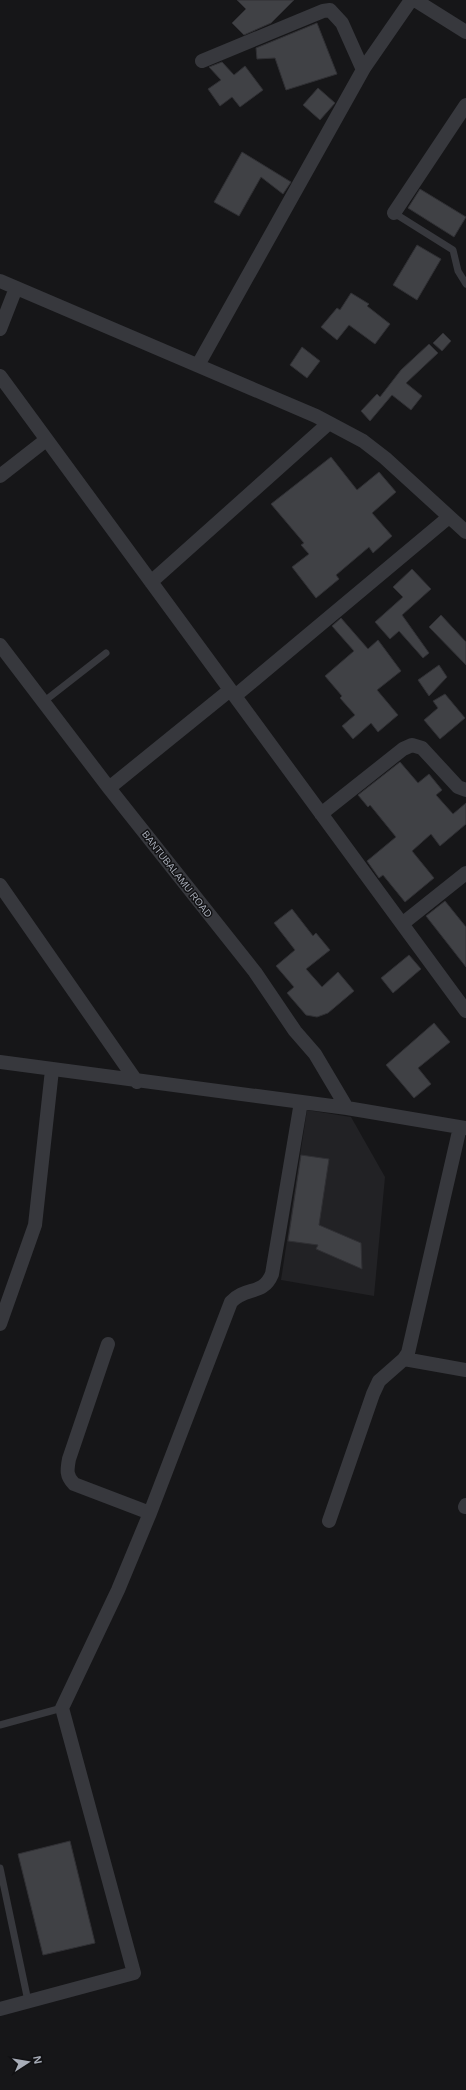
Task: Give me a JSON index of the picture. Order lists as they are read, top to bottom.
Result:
{
  "streets": {
    "street": ["BANTUBALAMU ROAD"]
  },
  "north": "right"
}
